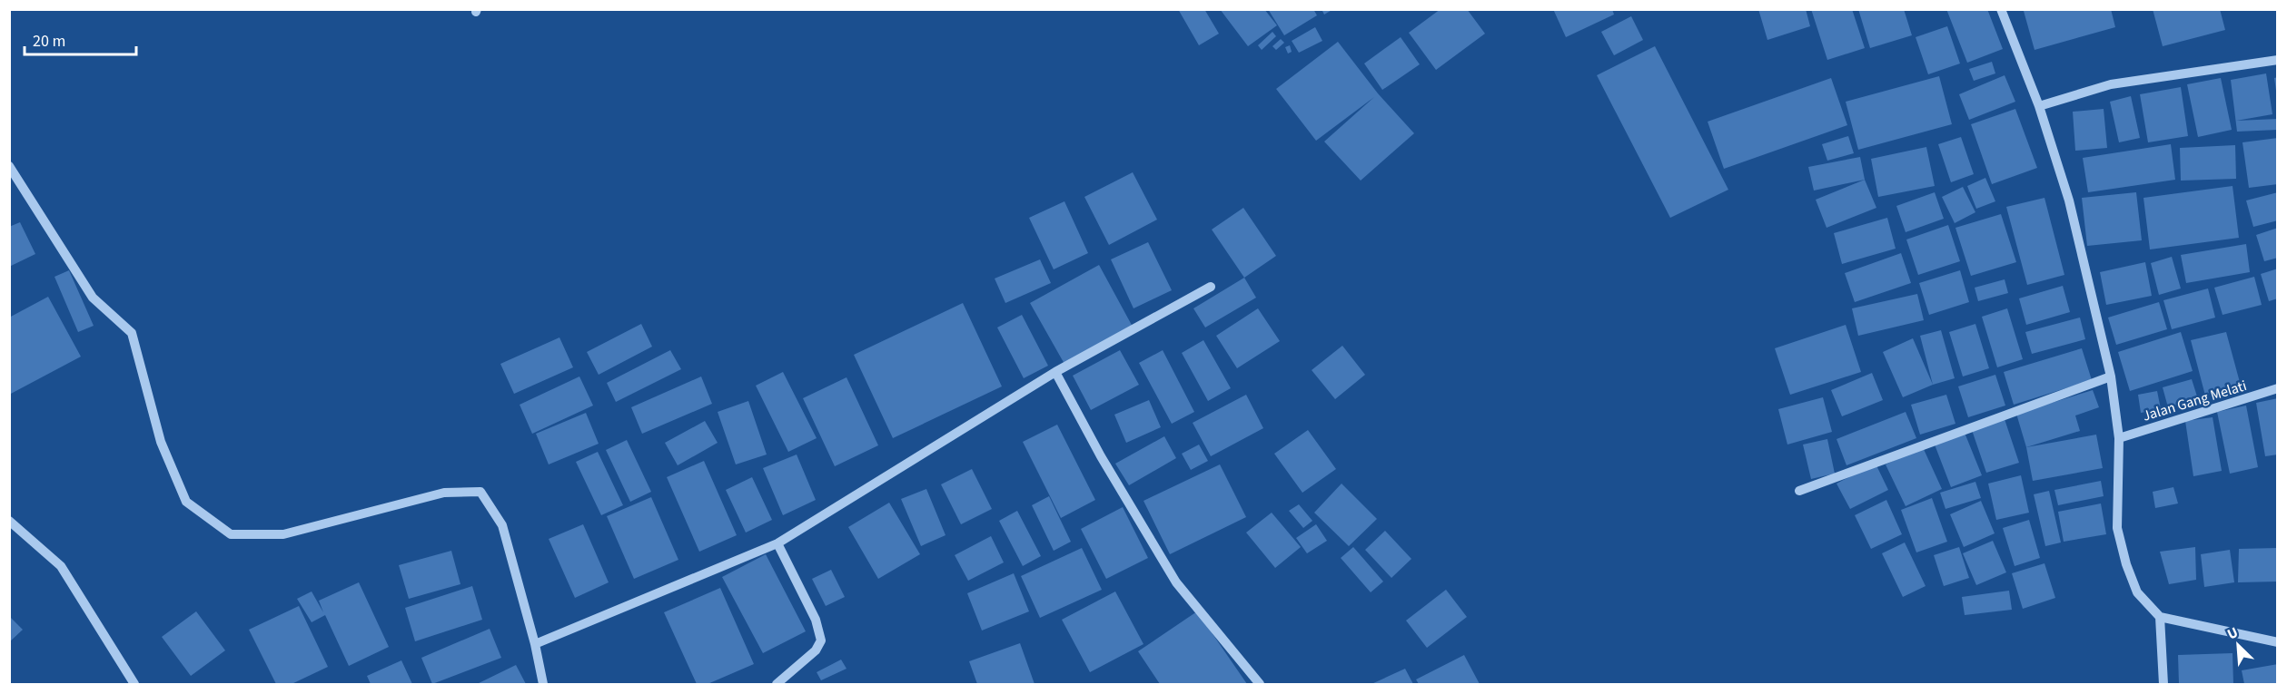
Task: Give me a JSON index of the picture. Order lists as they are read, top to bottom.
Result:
{
  "streets": {
    "street": ["Jalan Gang Melati"]
  },
  "scale_bar": "20 m",
  "north": "top left"
}
